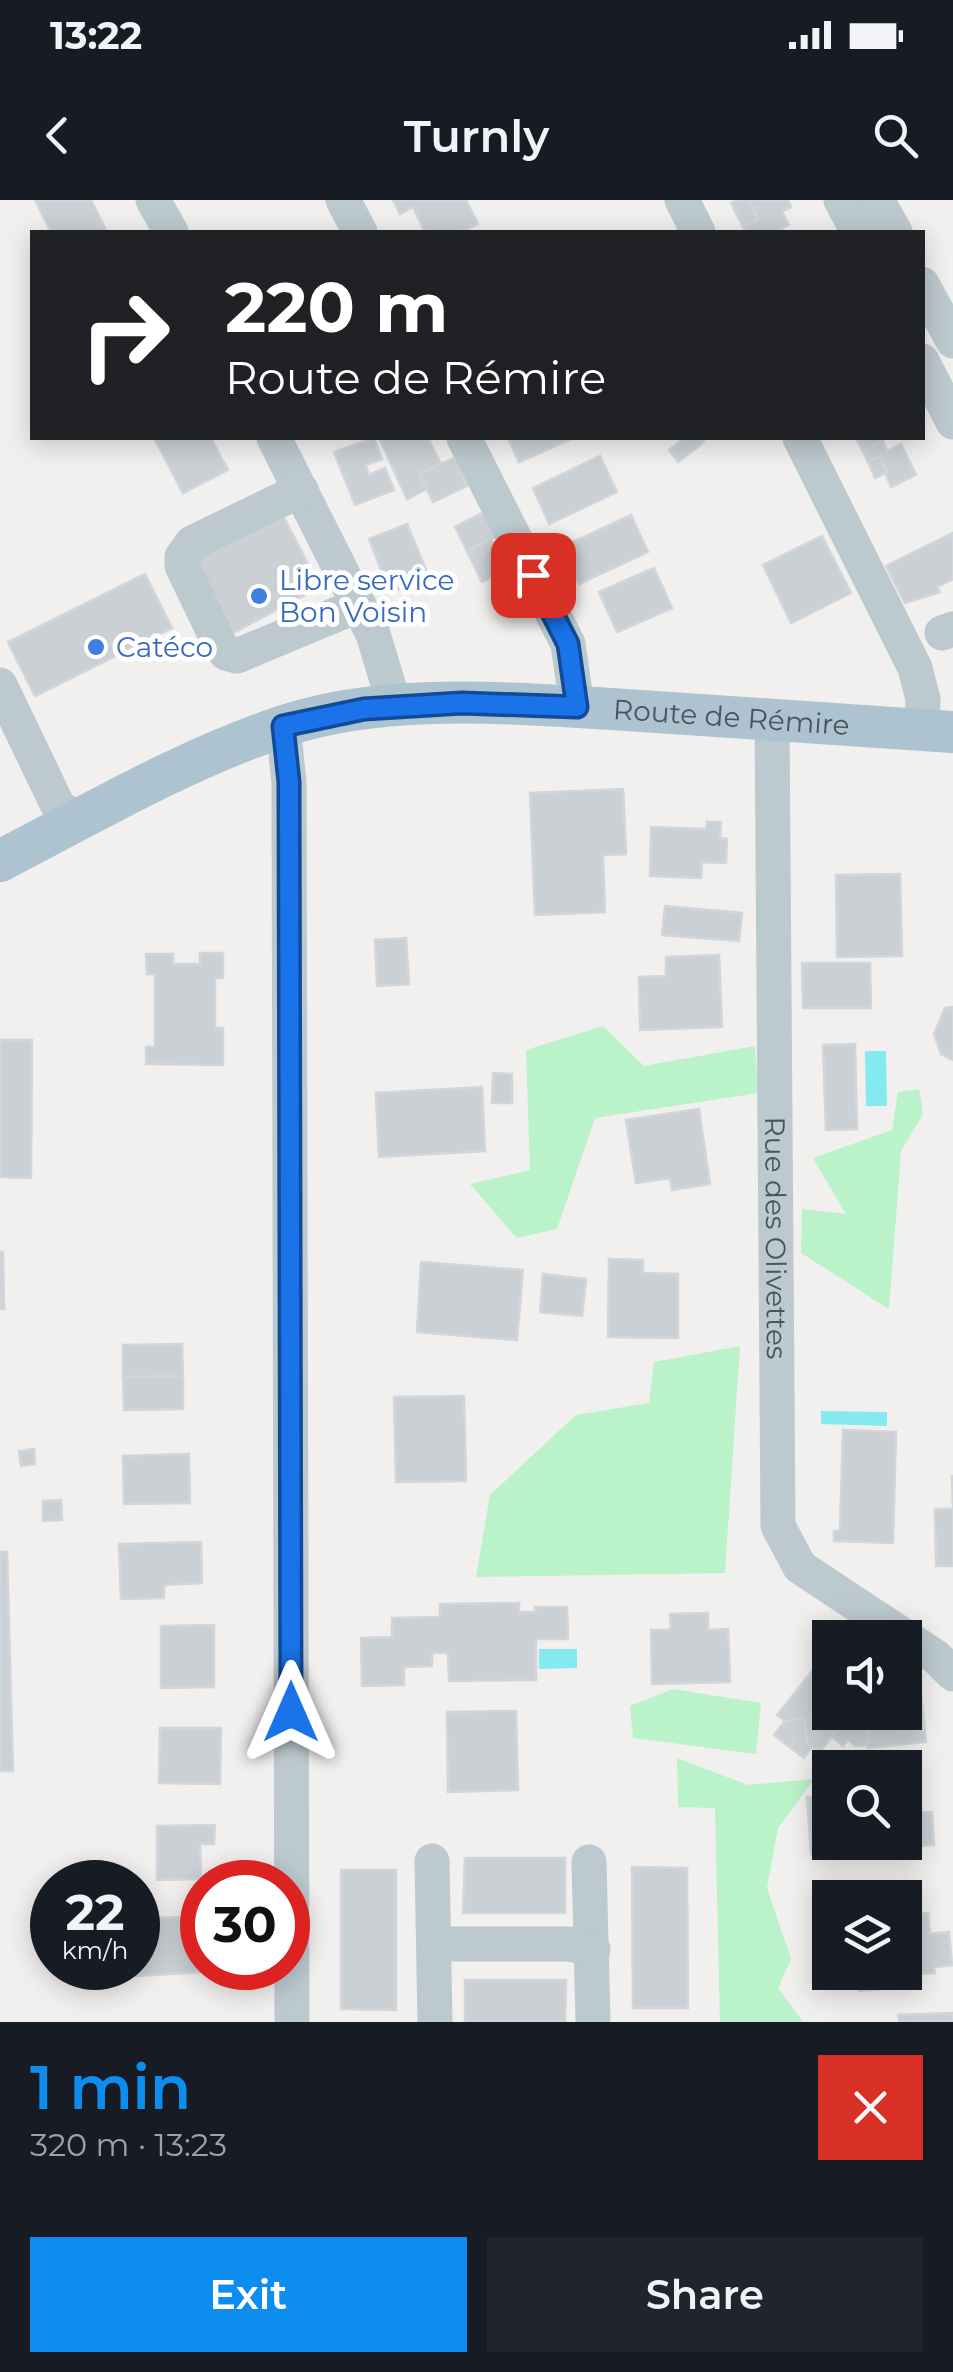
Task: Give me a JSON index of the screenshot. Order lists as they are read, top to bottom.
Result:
{
  "streets": {
    "main road": ["Route de Rémire"],
    "street": ["Rue des Olivettes"]
  },
  "crossings": [
    ["Route de Rémire", "Rue des Olivettes"]
  ],
  "places": ["Libre service Bon Voisin", "Catéco"],
  "page": {
    "status": "13:22",
    "header": "Turnly",
    "turn": ["220 m", "Route de Rémire"],
    "speed": "22 km/h",
    "limit": "30",
    "heading": ["1 min", "320 m · 13:23"],
    "buttons": ["Exit", "Share"]
  }
}
